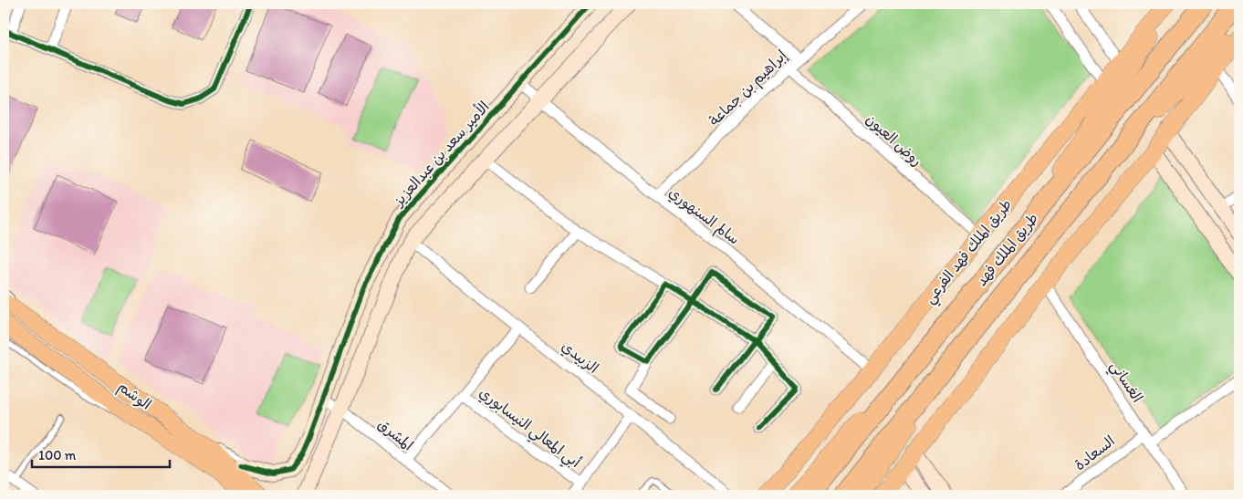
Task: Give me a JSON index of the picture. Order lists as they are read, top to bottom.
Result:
{
  "streets": {
    "highway": ["طريق الملك فهد"],
    "main road": ["طريق الملك فهد الفرعي", "الوشم"],
    "street": [
      "إبراهيم بن جماعة",
      "روض العيون",
      "الأمير سعد بن عبدالعزيز",
      "سالم السنهوري",
      "الزبيدي",
      "الغساني",
      "أبي المعالي النيسابوري",
      "المشرق",
      "السعادة"
    ]
  },
  "crossings": [
    ["إبراهيم بن جماعة", "روض العيون"],
    ["إبراهيم بن جماعة", "سالم السنهوري"],
    ["روض العيون", "طريق الملك فهد الفرعي"],
    ["الأمير سعد بن عبدالعزيز", "سالم السنهوري"],
    ["الأمير سعد بن عبدالعزيز", "المشرق"],
    ["سالم السنهوري", "طريق الملك فهد الفرعي"],
    ["الغساني", "السعادة"]
  ],
  "scale_bar": "100 m"
}
